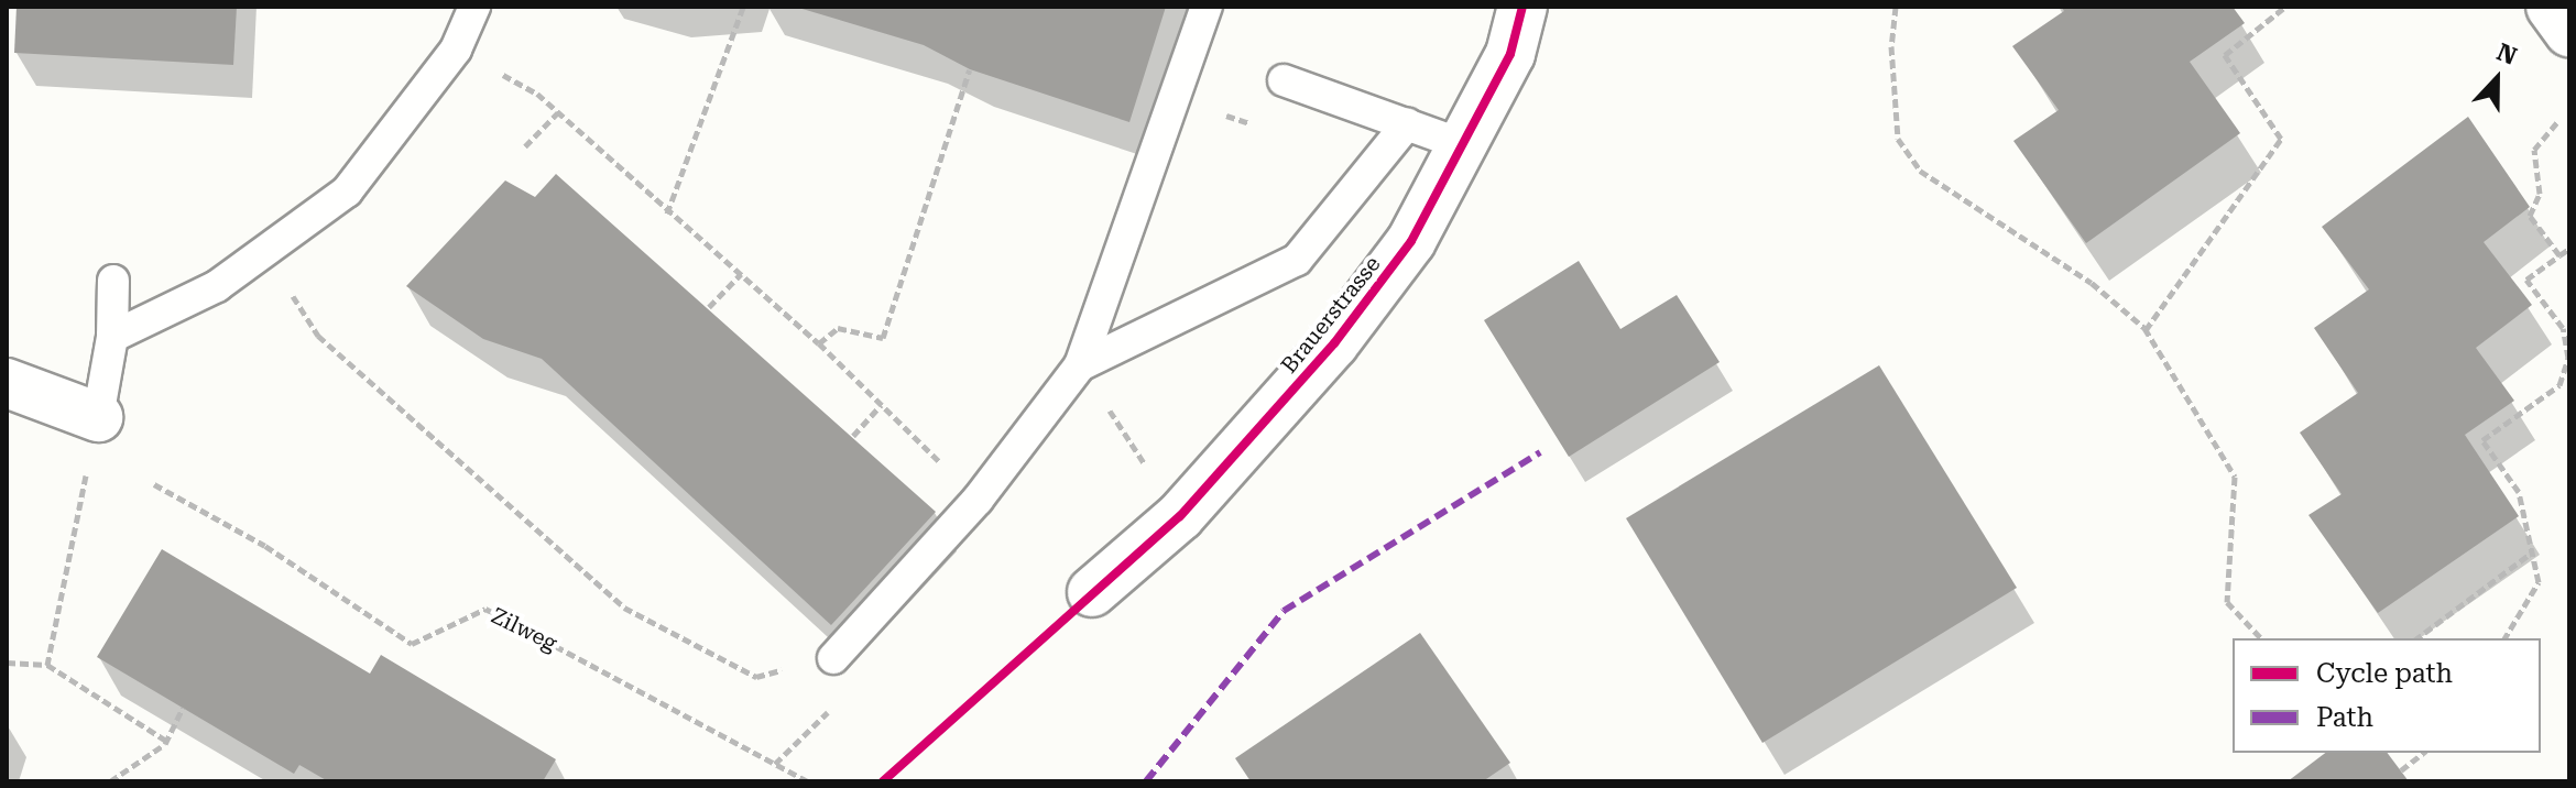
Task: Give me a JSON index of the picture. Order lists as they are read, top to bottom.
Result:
{
  "streets": {
    "street": ["Brauerstrasse"],
    "path": ["Zilweg"]
  },
  "legend": ["Cycle path", "Path"],
  "north": "top"
}
